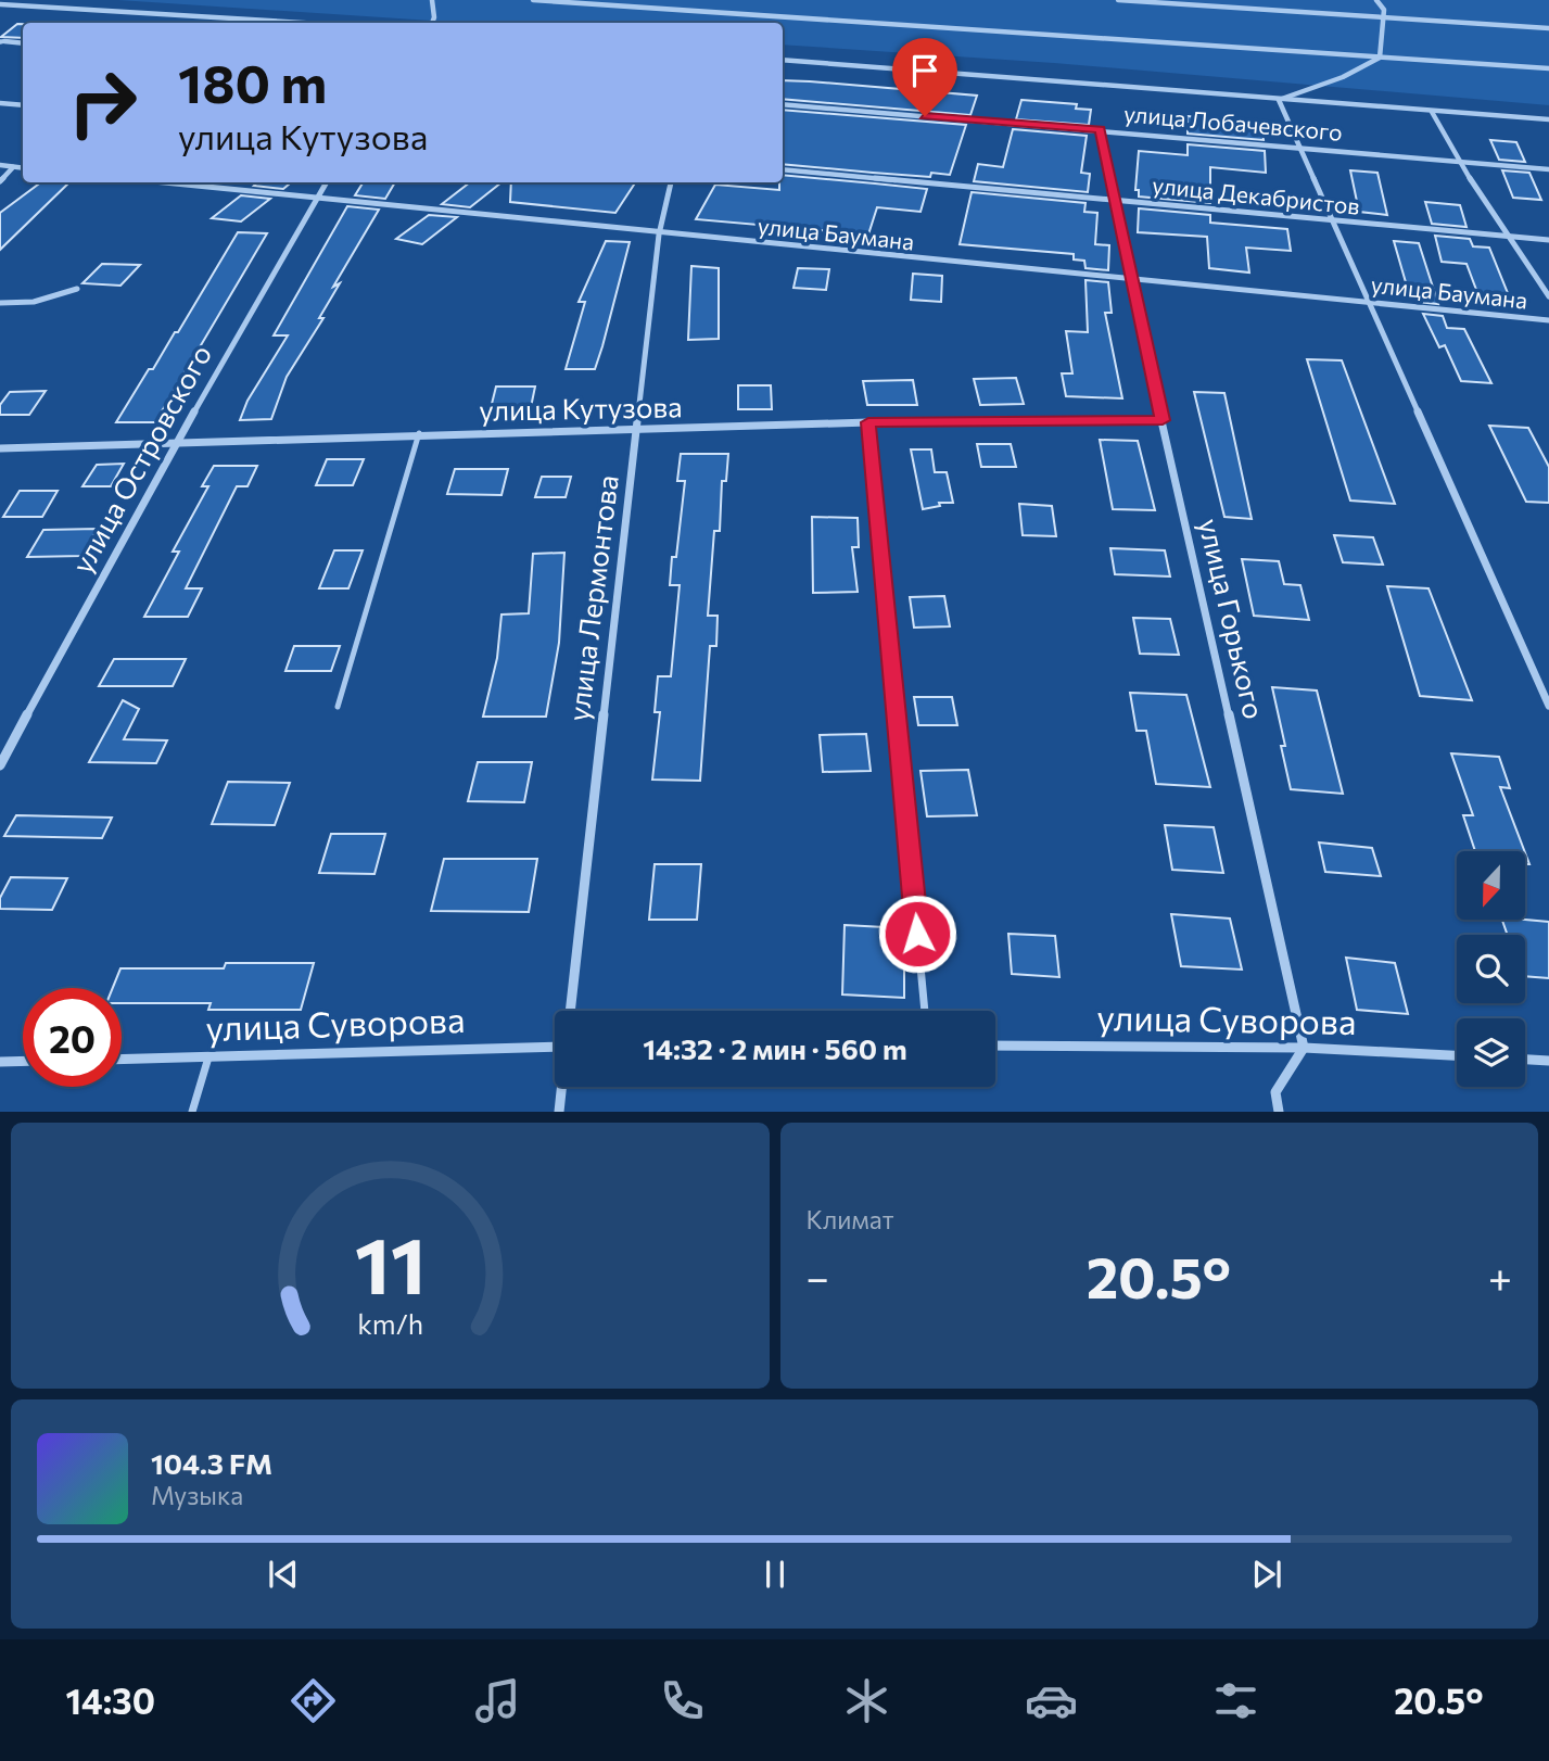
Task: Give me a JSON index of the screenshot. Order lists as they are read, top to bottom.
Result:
{
  "streets": {
    "street": [
      "улица Лобачевского",
      "улица Декабристов",
      "улица Баумана",
      "улица Кутузова",
      "улица Островского",
      "улица Лермонтова",
      "улица Горького",
      "улица Суворова"
    ]
  },
  "crossings": [
    ["улица Лобачевского", "улица Горького"],
    ["улица Декабристов", "улица Горького"],
    ["улица Баумана", "улица Островского"],
    ["улица Баумана", "улица Лермонтова"],
    ["улица Баумана", "улица Горького"],
    ["улица Кутузова", "улица Островского"],
    ["улица Кутузова", "улица Лермонтова"],
    ["улица Кутузова", "улица Горького"],
    ["улица Горького", "улица Суворова"]
  ],
  "north": "bottom",
  "page": {
    "turn": ["180 m", "улица Кутузова"],
    "limit": "20",
    "trip": "14:32 · 2 мин · 560 m",
    "tile": "Климат",
    "heat": ["−", "20.5°", "+"],
    "song": ["104.3 FM", "Музыка"],
    "tabs": ["14:30", "20.5°"],
    "gauge": ["11", "km/h"]
  }
}
